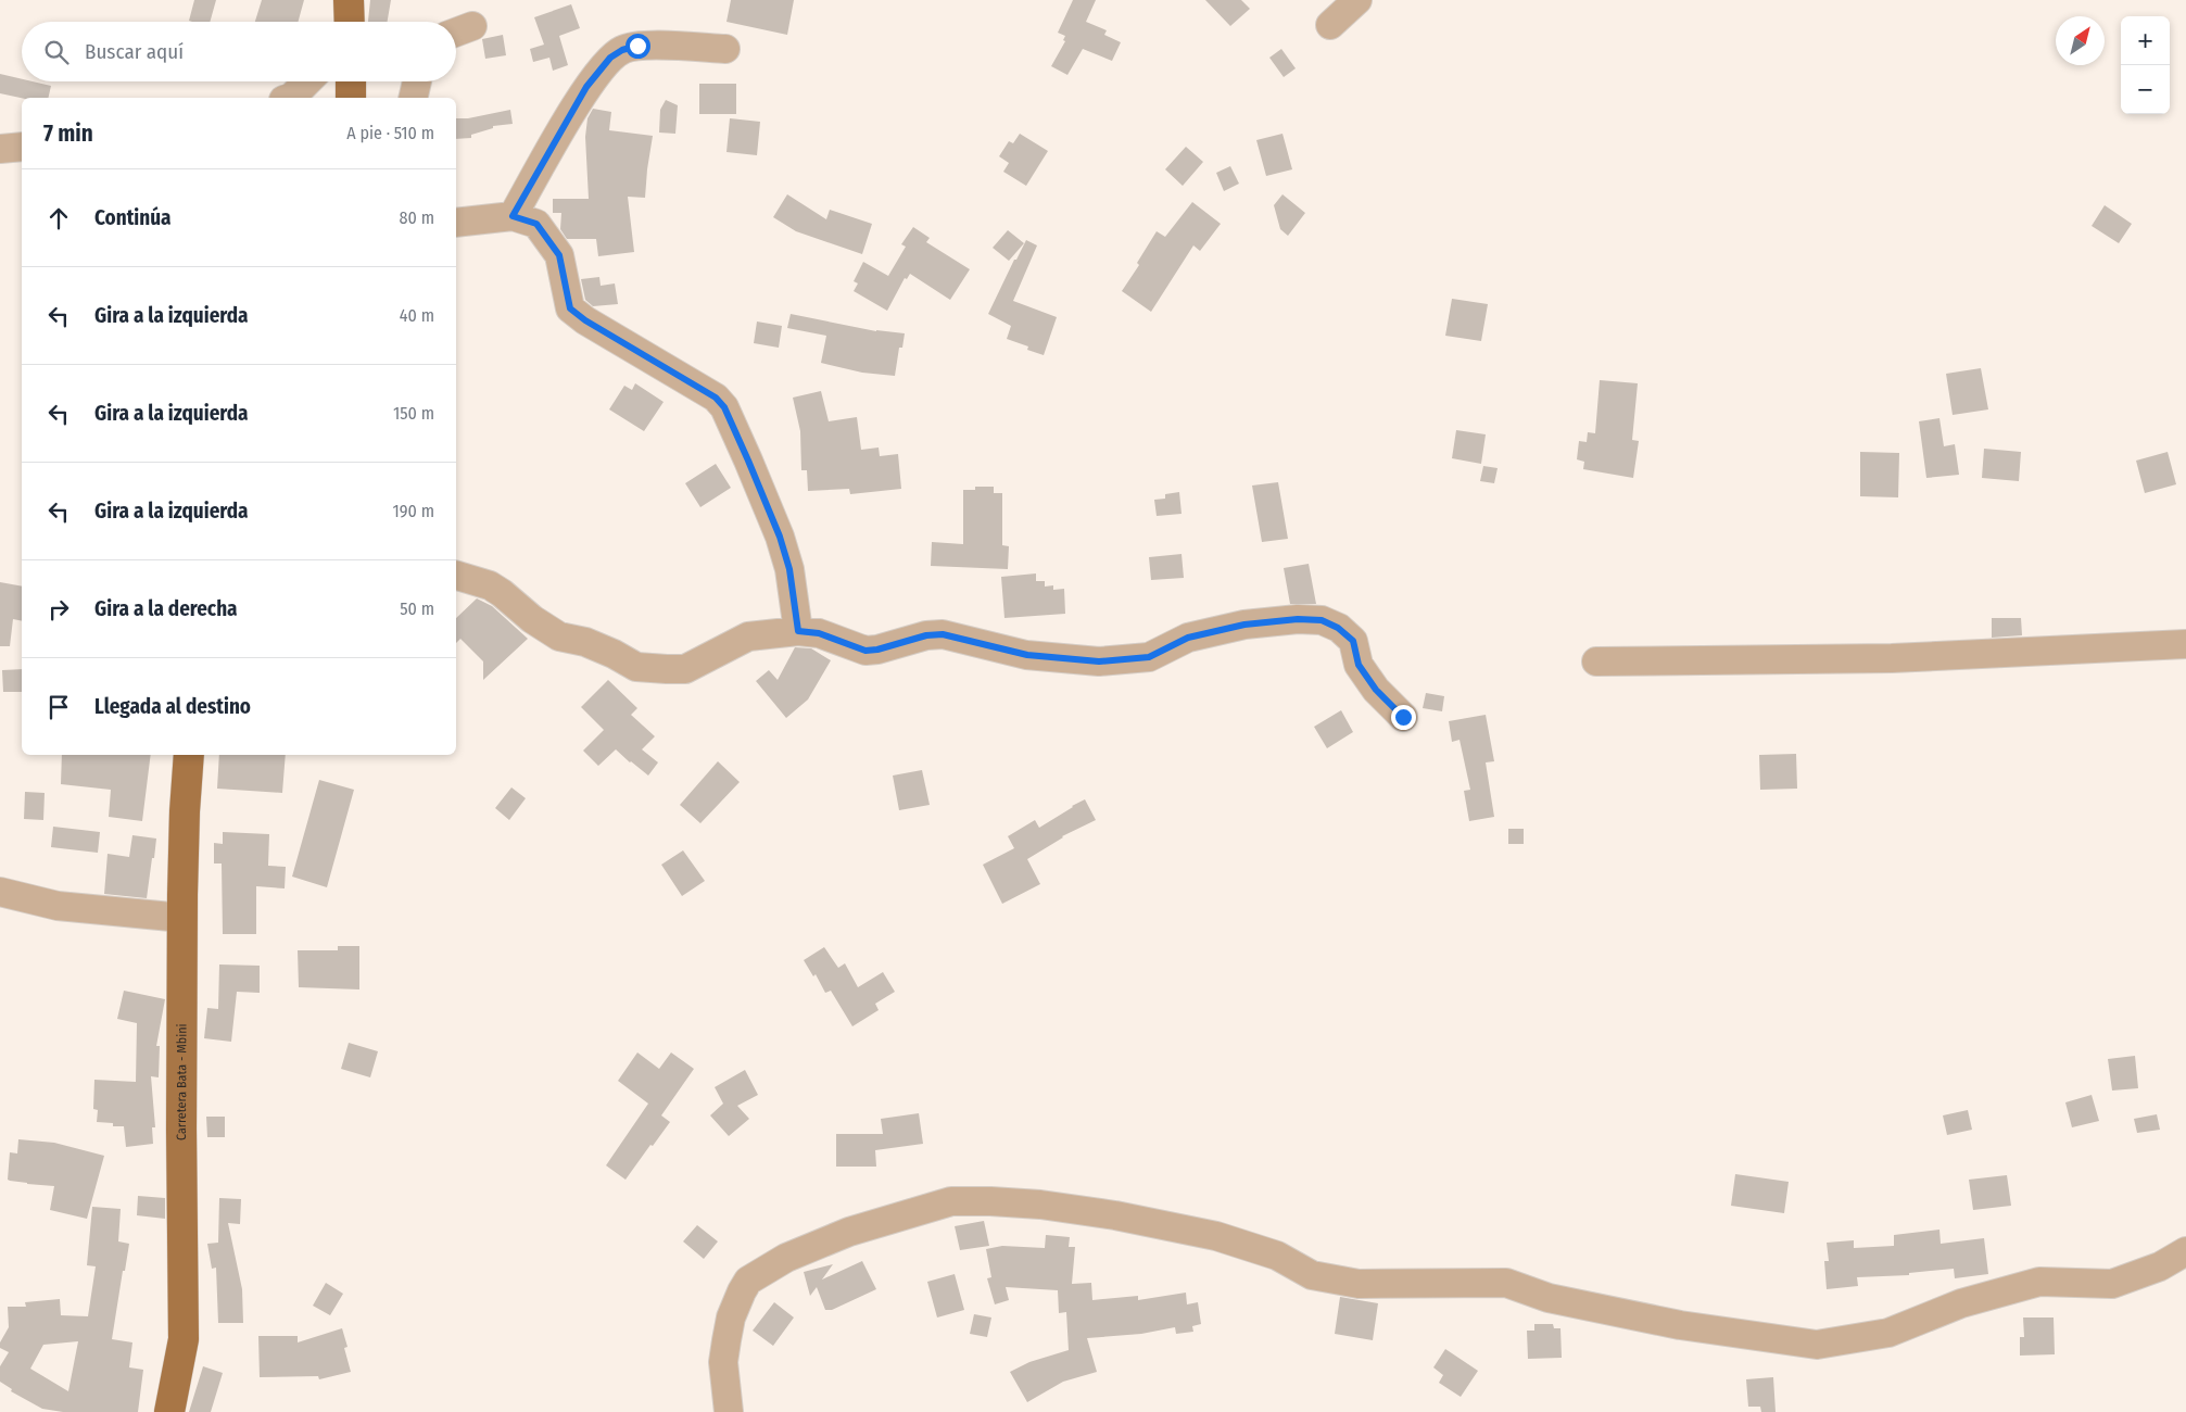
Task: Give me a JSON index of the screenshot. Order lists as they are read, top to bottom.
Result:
{
  "streets": {
    "main road": ["Carretera Bata - Mbini"]
  },
  "north": "top right",
  "page": {
    "map_buttons": ["+", "−"],
    "search": "Buscar aquí",
    "heading": ["7 min", "A pie · 510 m"],
    "list": [
      ["Continúa", "80 m"],
      ["Gira a la izquierda", "40 m"],
      ["Gira a la izquierda", "150 m"],
      ["Gira a la izquierda", "190 m"],
      ["Gira a la derecha", "50 m"],
      "Llegada al destino"
    ]
  }
}
